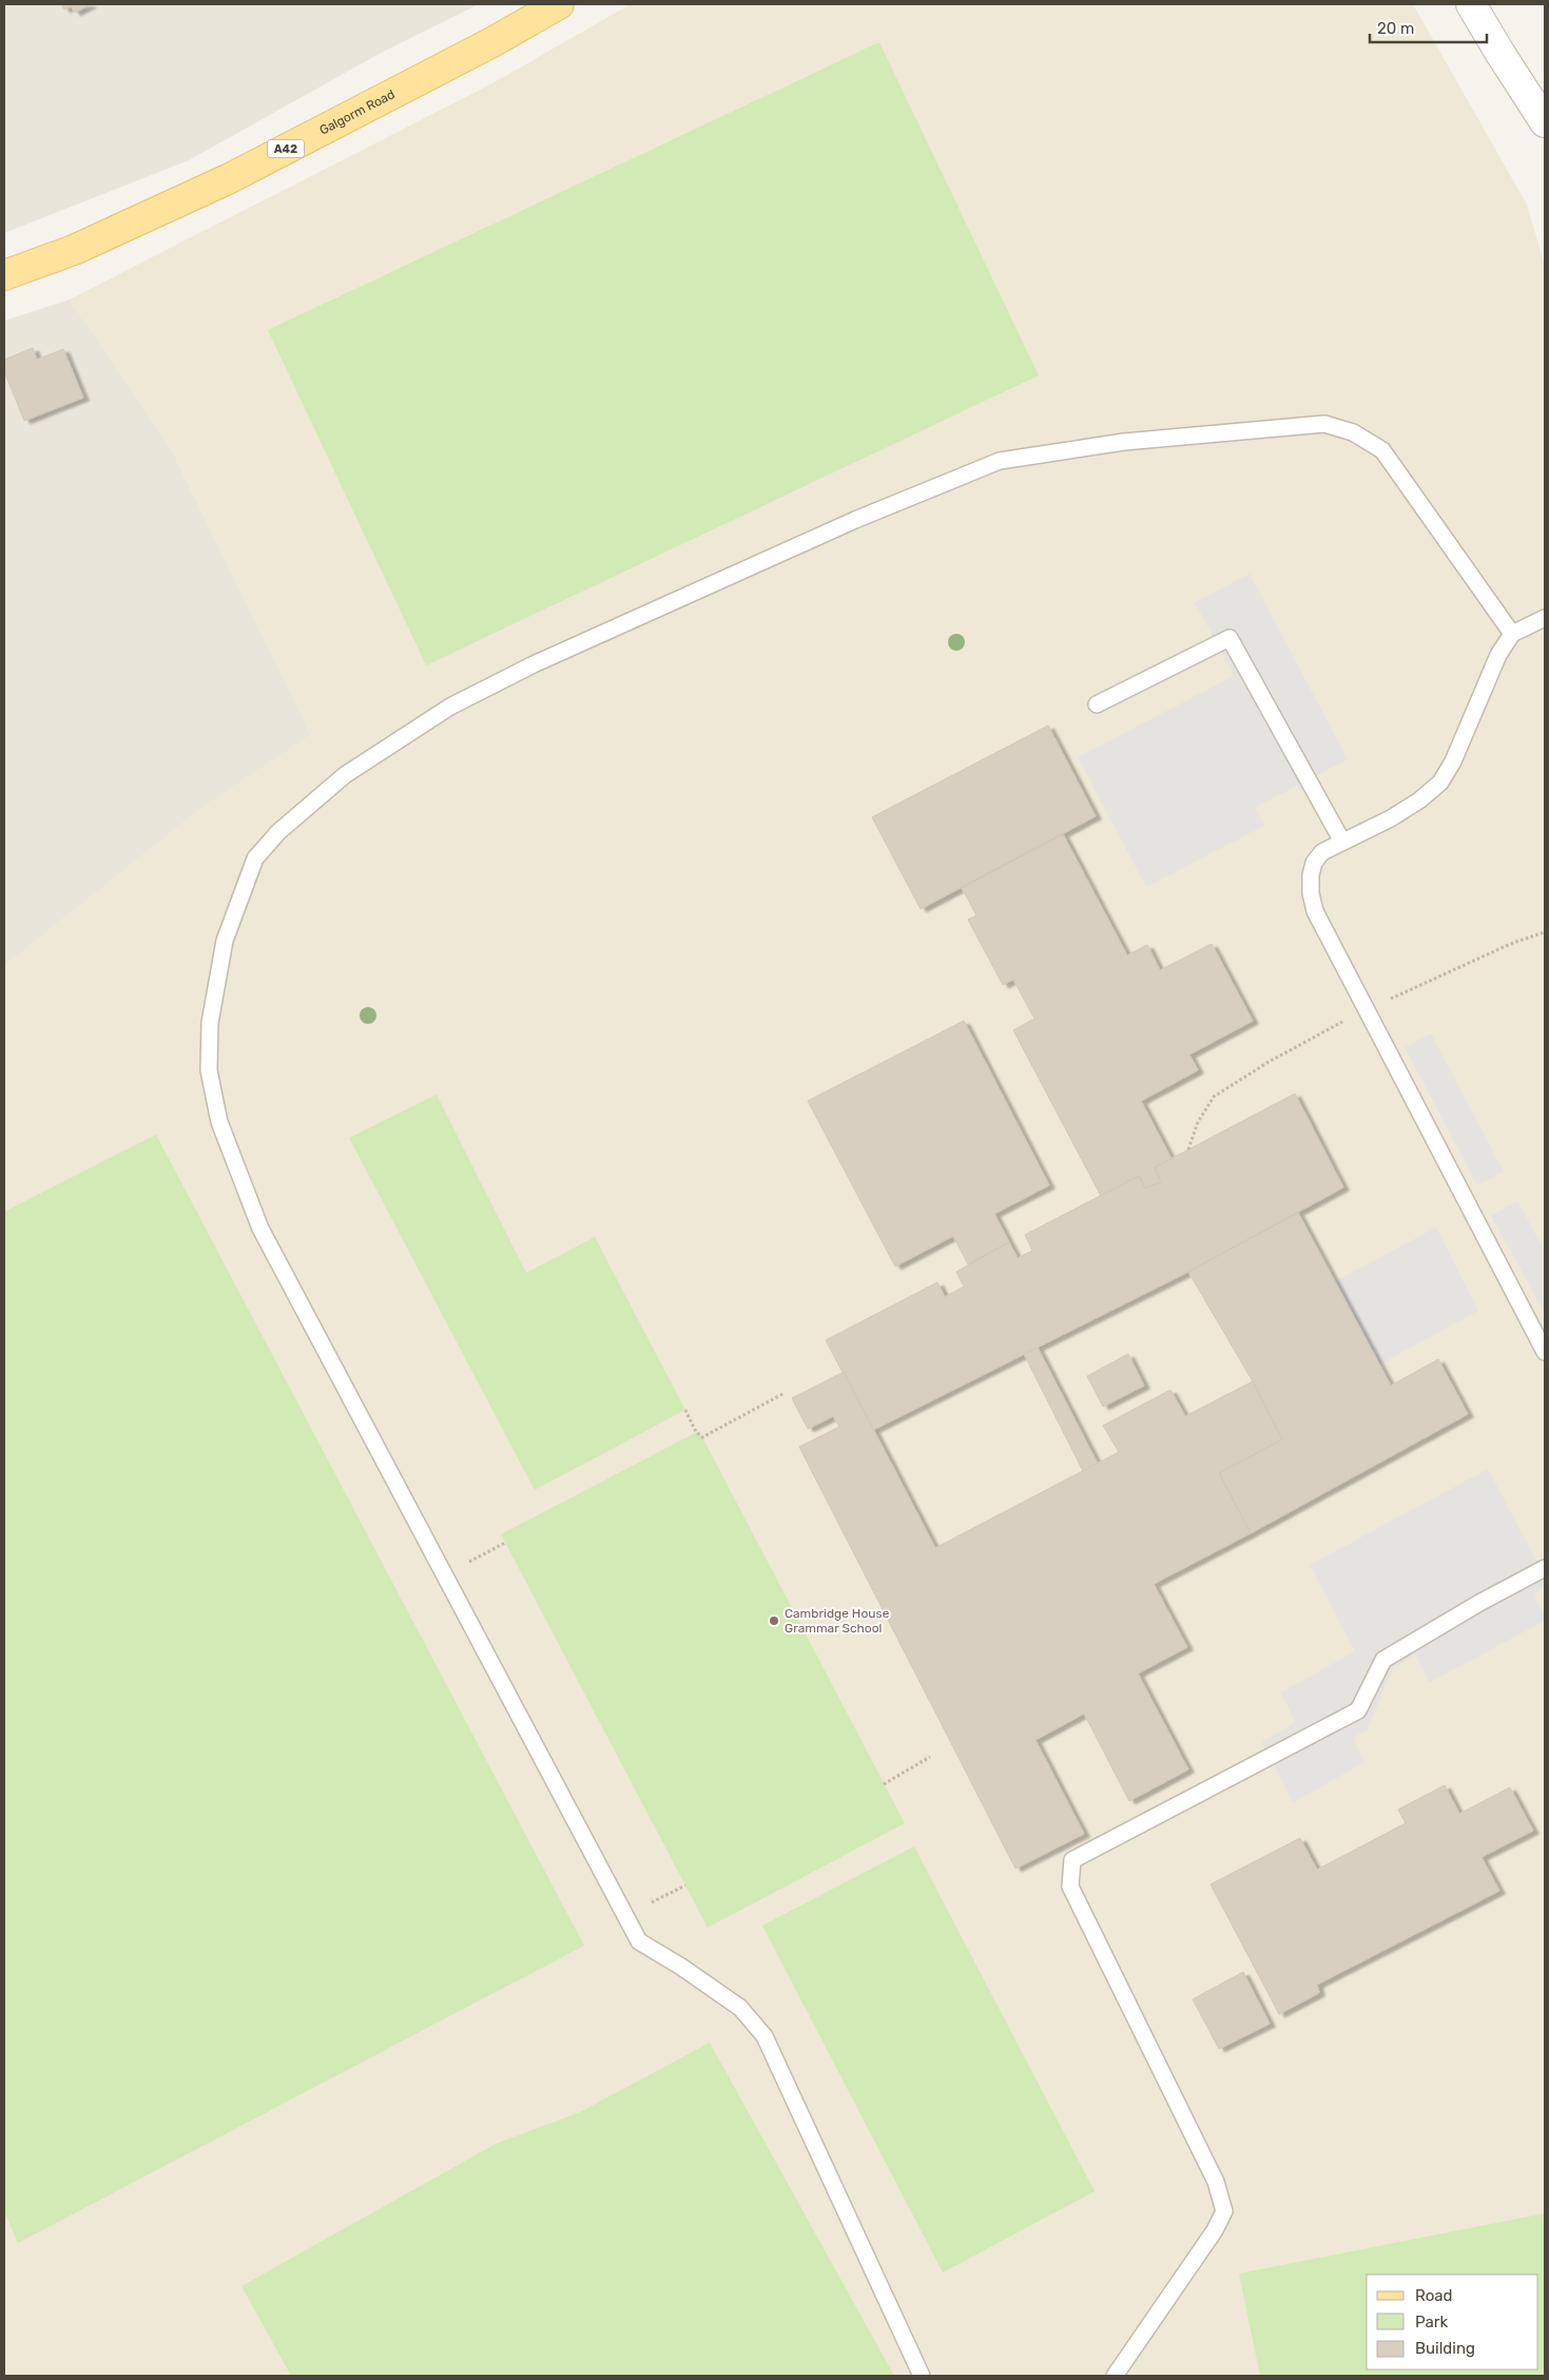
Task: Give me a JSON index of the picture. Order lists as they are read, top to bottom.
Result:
{
  "streets": {
    "main road": ["Galgorm Road", "A42"]
  },
  "places": ["Cambridge House Grammar School"],
  "legend": ["Road", "Park", "Building"],
  "scale_bar": "20 m"
}
